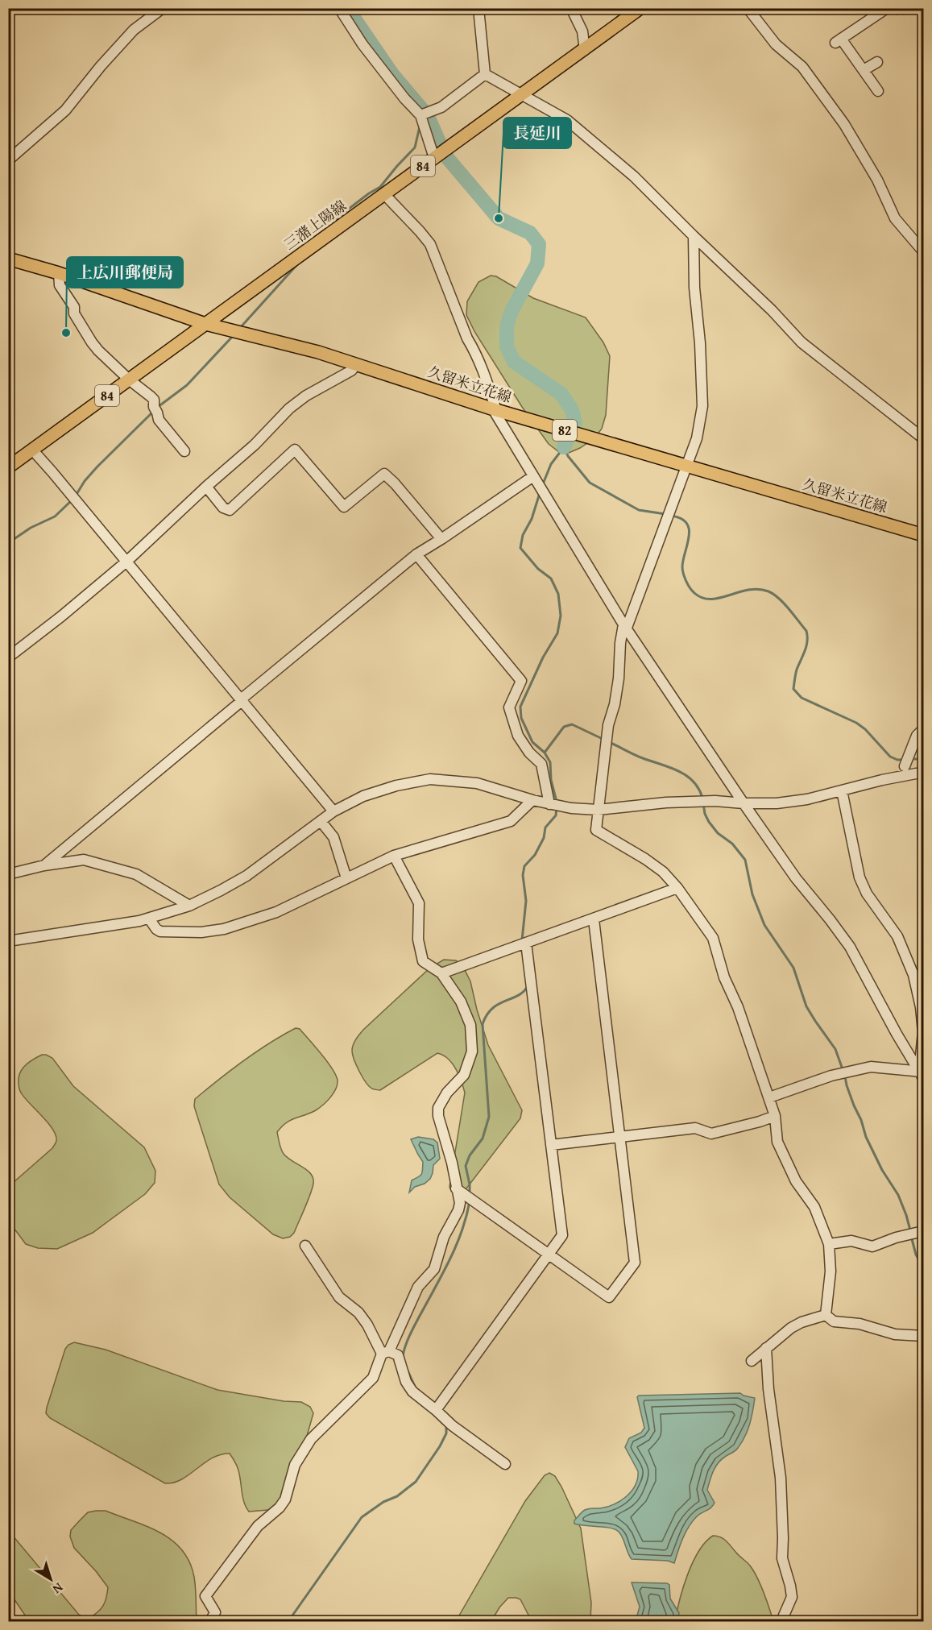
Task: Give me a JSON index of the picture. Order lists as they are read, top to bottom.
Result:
{
  "streets": {
    "main road": [
      "84",
      "三潴上陽線",
      "久留米立花線",
      "82"
    ]
  },
  "crossings": [
    ["三潴上陽線", "久留米立花線"]
  ],
  "places": ["長延川", "上広川郵便局"],
  "north": "bottom right"
}
